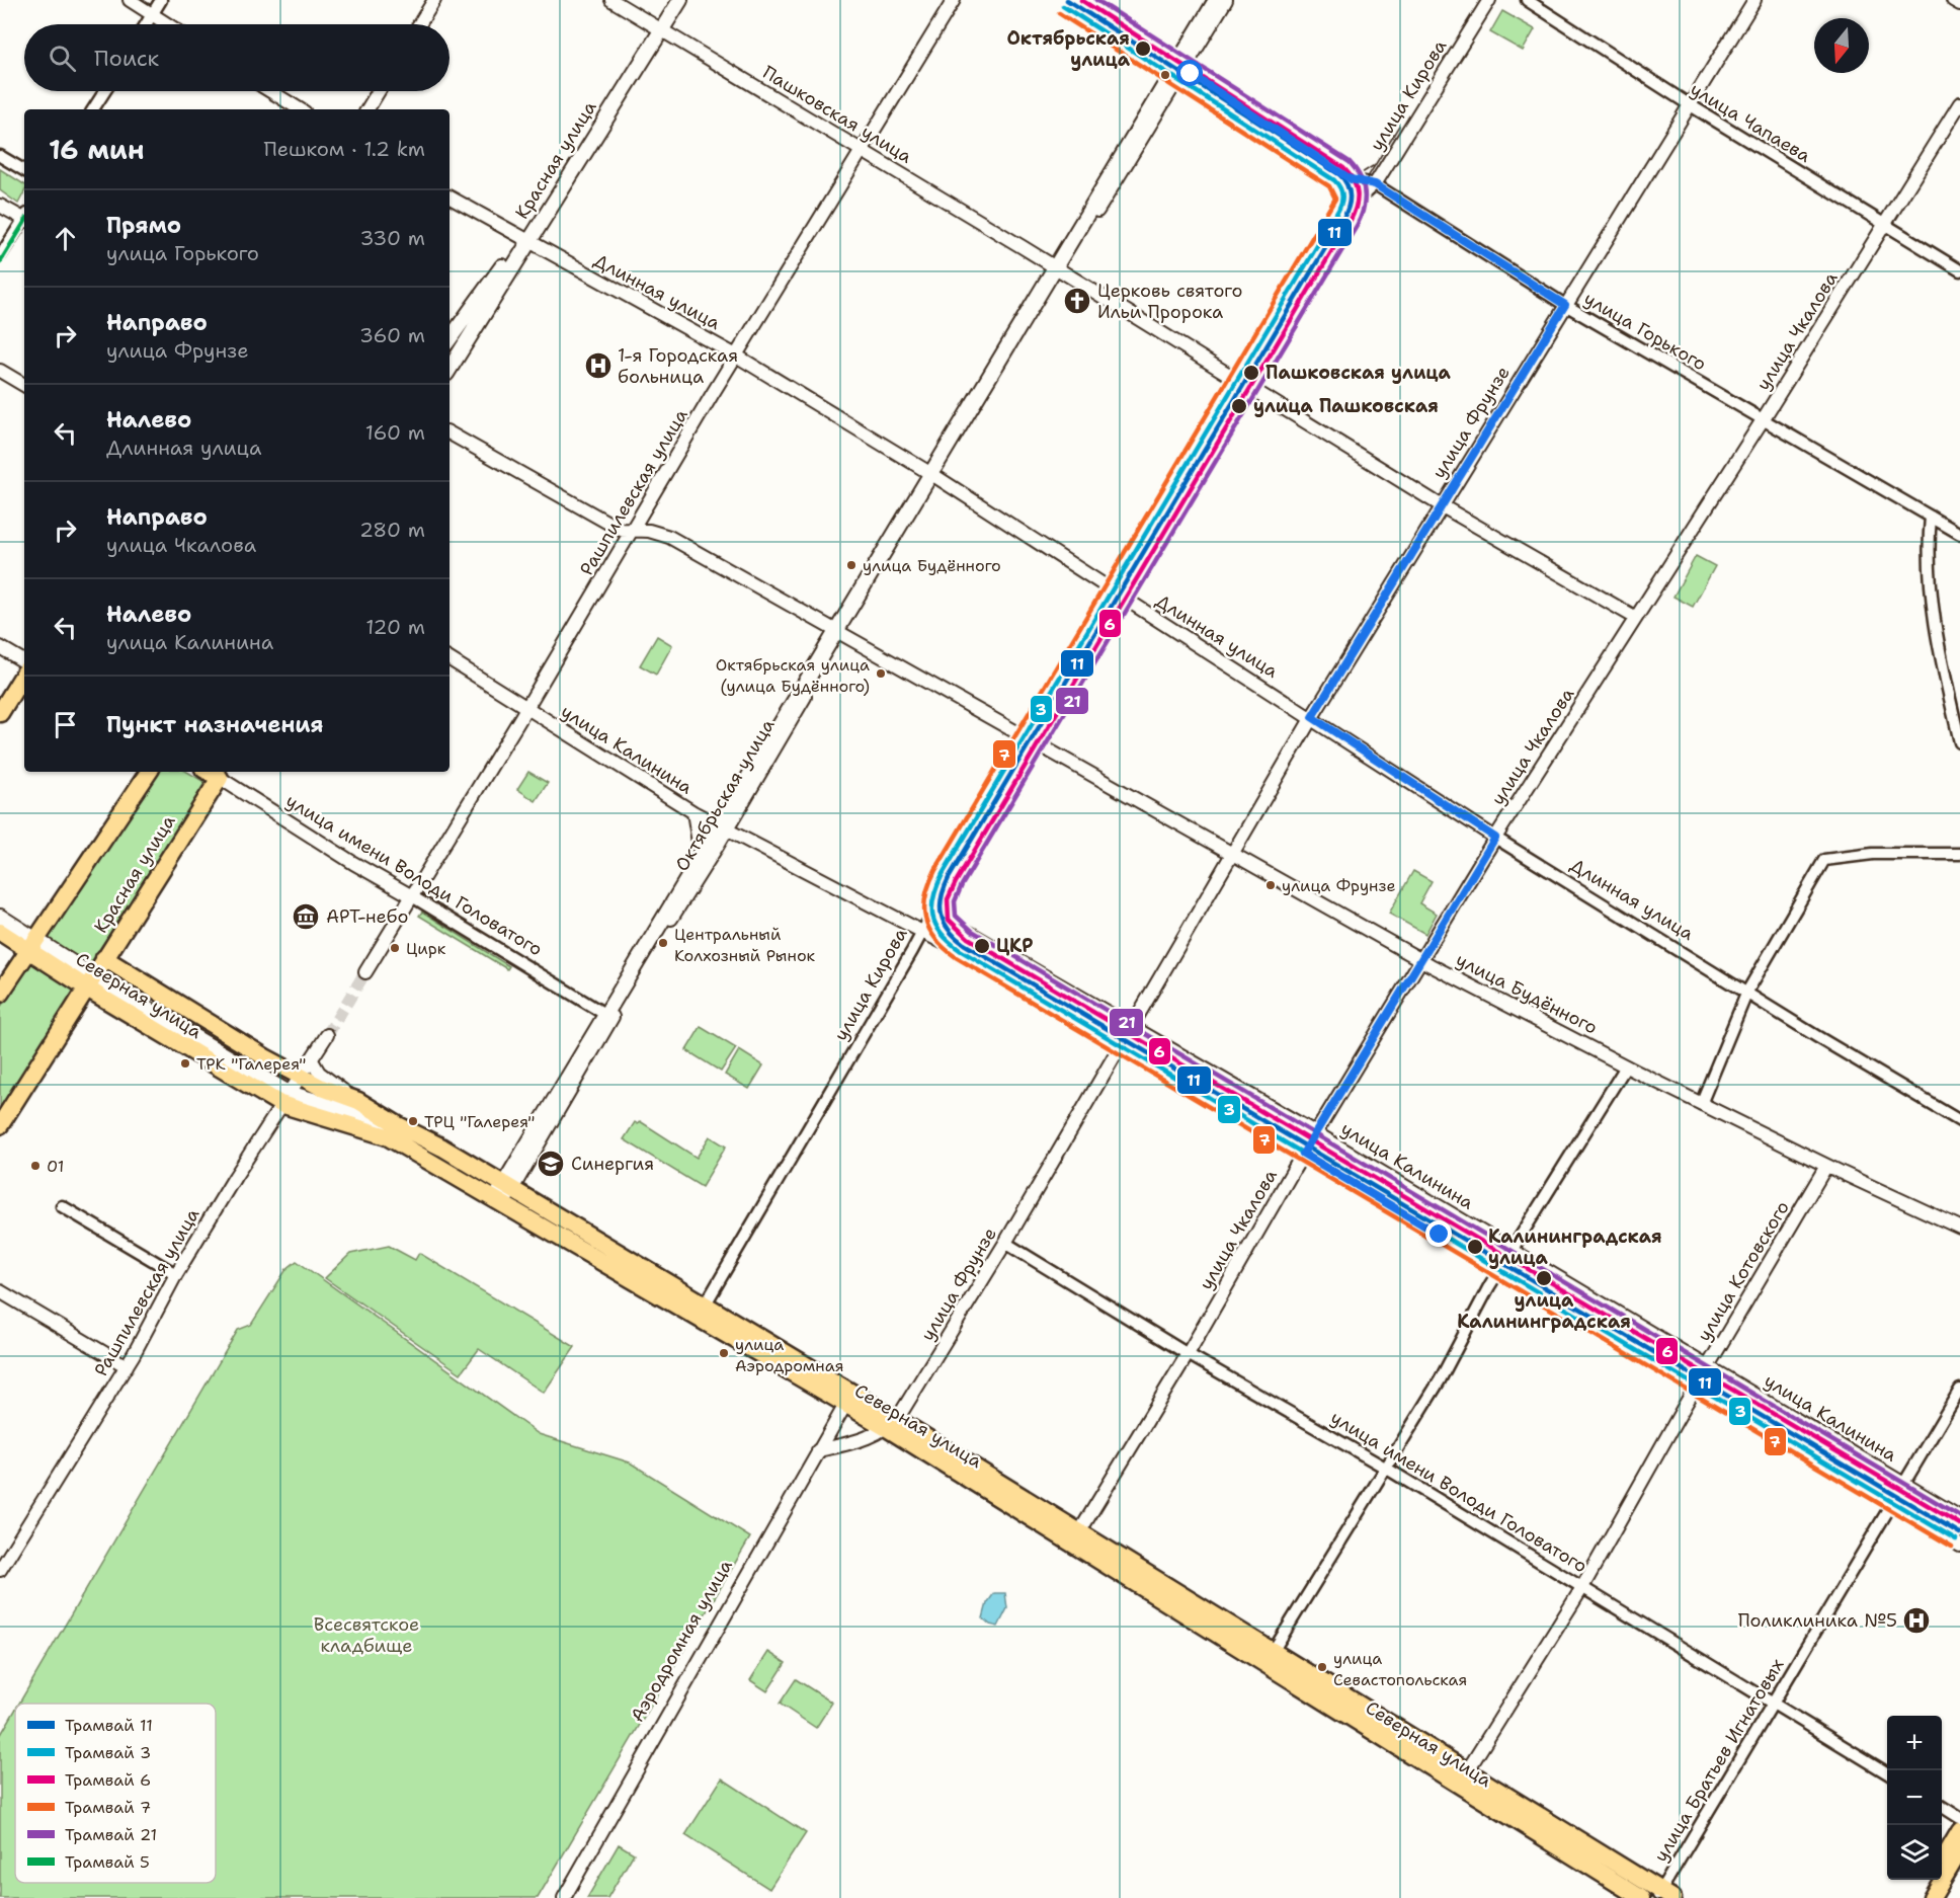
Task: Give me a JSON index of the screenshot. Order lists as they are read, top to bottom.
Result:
{
  "streets": {
    "main road": ["Красная улица", "Октябрьская улица", "Северная улица"],
    "street": [
      "улица Кирова",
      "Пашковская улица",
      "улица Чапаева",
      "Длинная улица",
      "улица Горького",
      "улица Чкалова",
      "улица Фрунзе",
      "Рашпилевская улица",
      "улица Калинина",
      "улица имени Володи Головатого",
      "улица Будённого",
      "улица Котовского",
      "Аэродромная улица",
      "улица Братьев Игнатовых"
    ]
  },
  "crossings": [
    ["улица Кирова", "Пашковская улица"],
    ["улица Кирова", "Длинная улица"],
    ["улица Кирова", "улица Горького"],
    ["улица Кирова", "улица Калинина"],
    ["улица Кирова", "улица Будённого"],
    ["улица Кирова", "Северная улица"],
    ["Пашковская улица", "Красная улица"],
    ["Пашковская улица", "улица Чкалова"],
    ["Пашковская улица", "улица Фрунзе"],
    ["Пашковская улица", "Рашпилевская улица"],
    ["Пашковская улица", "Октябрьская улица"],
    ["улица Чапаева", "улица Чкалова"],
    ["улица Чапаева", "улица Фрунзе"],
    ["Красная улица", "Длинная улица"],
    ["Красная улица", "улица имени Володи Головатого"],
    ["Красная улица", "Северная улица"],
    ["Длинная улица", "улица Чкалова"],
    ["Длинная улица", "улица Фрунзе"],
    ["Длинная улица", "Рашпилевская улица"],
    ["Длинная улица", "Октябрьская улица"],
    ["улица Горького", "улица Чкалова"],
    ["улица Горького", "улица Фрунзе"],
    ["улица Горького", "Октябрьская улица"],
    ["улица Чкалова", "улица Калинина"],
    ["улица Чкалова", "улица имени Володи Головатого"],
    ["улица Чкалова", "улица Будённого"],
    ["улица Чкалова", "Северная улица"],
    ["улица Фрунзе", "улица Калинина"],
    ["улица Фрунзе", "улица имени Володи Головатого"],
    ["улица Фрунзе", "улица Будённого"],
    ["улица Фрунзе", "Северная улица"],
    ["Рашпилевская улица", "улица Калинина"],
    ["Рашпилевская улица", "улица имени Володи Головатого"],
    ["Рашпилевская улица", "улица Будённого"],
    ["Рашпилевская улица", "Северная улица"],
    ["улица Калинина", "Октябрьская улица"],
    ["улица Калинина", "улица Котовского"],
    ["улица Калинина", "улица Братьев Игнатовых"],
    ["Октябрьская улица", "улица имени Володи Головатого"],
    ["Октябрьская улица", "улица Будённого"],
    ["Октябрьская улица", "Северная улица"],
    ["улица имени Володи Головатого", "улица Котовского"],
    ["улица имени Володи Головатого", "улица Братьев Игнатовых"],
    ["улица Будённого", "улица Котовского"],
    ["Северная улица", "улица Котовского"],
    ["Северная улица", "Аэродромная улица"],
    ["Северная улица", "улица Братьев Игнатовых"]
  ],
  "parks": ["Всесвятское кладбище"],
  "places": {
    "other": [
      "Октябрьская улица",
      "Пашковская улица",
      "улица Пашковская",
      "улица Будённого",
      "Октябрьская улица (улица Будённого)",
      "улица Фрунзе",
      "Центральный Колхозный Рынок",
      "ЦКР",
      "Цирк",
      "ТРК \"Галерея\"",
      "ТРЦ \"Галерея\"",
      "01",
      "Калининградская улица",
      "улица Калининградская",
      "улица Аэродромная",
      "улица Севастопольская"
    ],
    "church": ["Церковь святого Ильи Пророка"],
    "hospital": ["1-я Городская больница", "Поликлиника №5"],
    "museum": ["АРТ-небо"],
    "school or university": ["Синергия"]
  },
  "lines": [
    "tram line 11",
    "tram line 6",
    "tram line 21",
    "tram line 3",
    "tram line 7",
    "tram line 5"
  ],
  "legend": [
    "Трамвай 11",
    "Трамвай 3",
    "Трамвай 6",
    "Трамвай 7",
    "Трамвай 21",
    "Трамвай 5"
  ],
  "north": "bottom",
  "page": {
    "search": "Поиск",
    "heading": ["16 мин", "Пешком · 1.2 km"],
    "list": [
      ["Прямо", "улица Горького", "330 m"],
      ["Направо", "улица Фрунзе", "360 m"],
      ["Налево", "Длинная улица", "160 m"],
      ["Направо", "улица Чкалова", "280 m"],
      ["Налево", "улица Калинина", "120 m"],
      "Пункт назначения"
    ],
    "map_buttons": ["+", "−"]
  }
}
